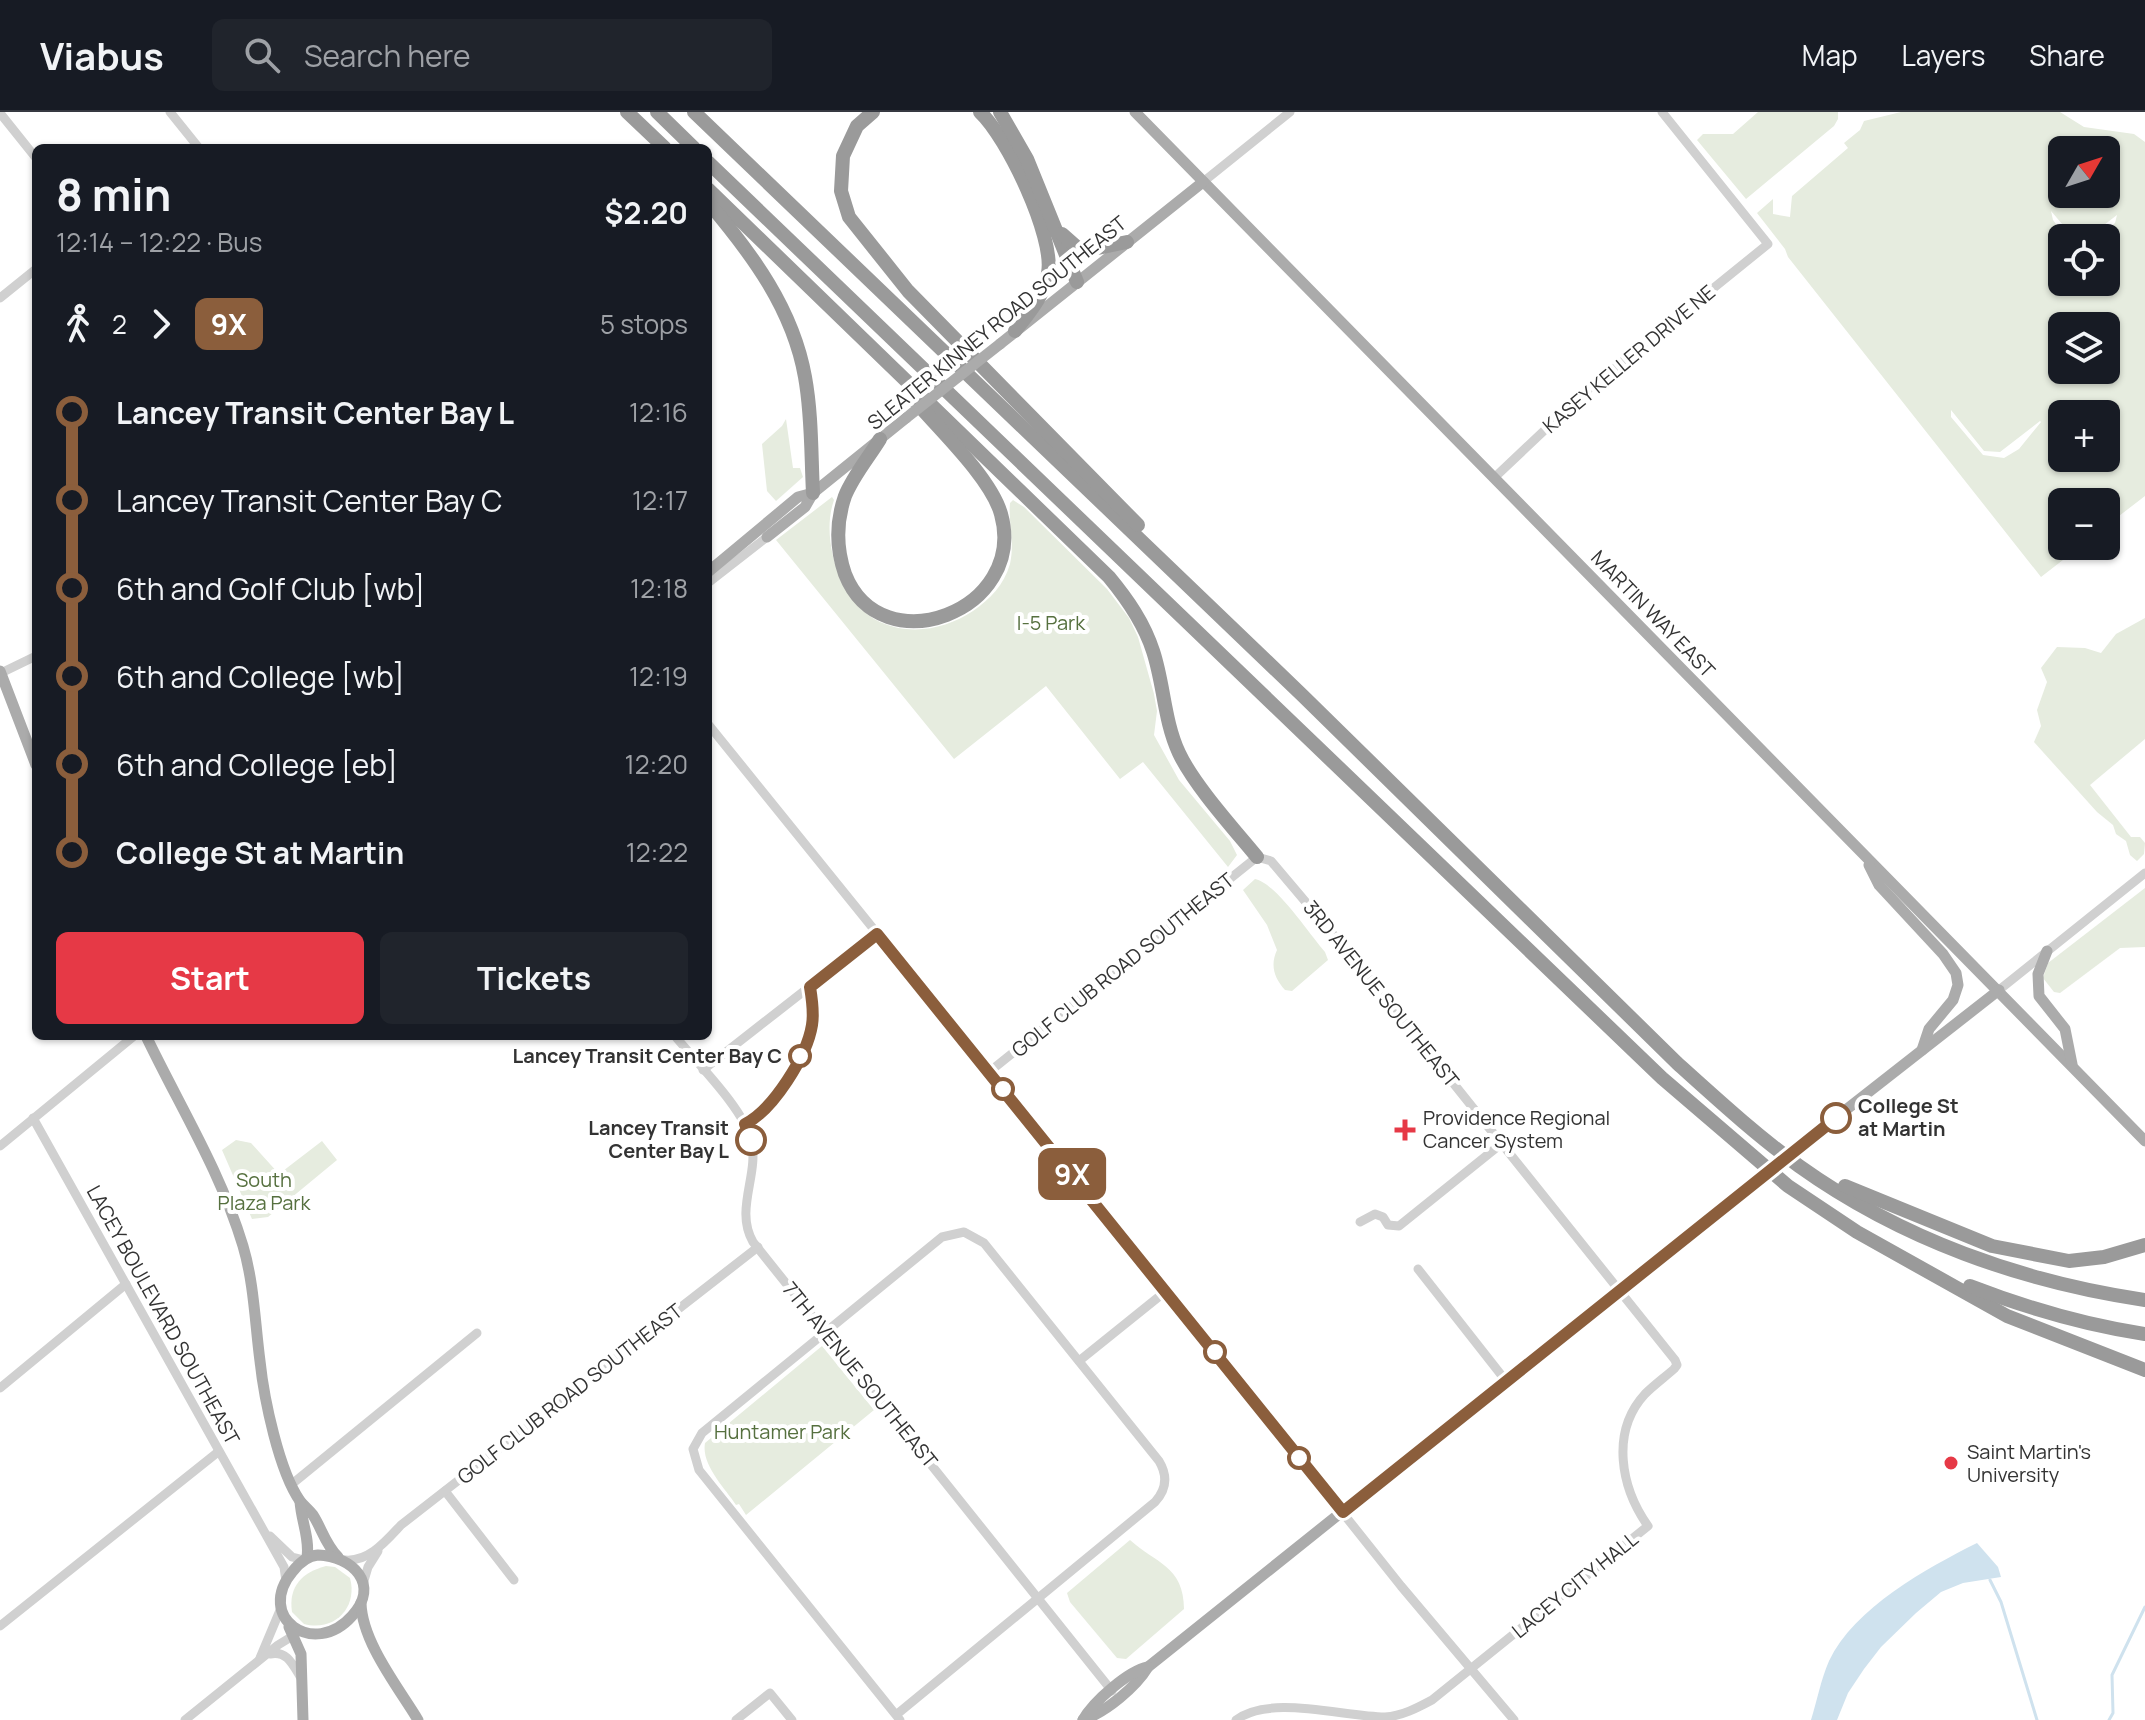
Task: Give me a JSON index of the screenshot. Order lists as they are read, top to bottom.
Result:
{
  "streets": {
    "main road": ["SLEATER KINNEY ROAD SOUTHEAST", "MARTIN WAY EAST"],
    "street": [
      "KASEY KELLER DRIVE NE",
      "GOLF CLUB ROAD SOUTHEAST",
      "3RD AVENUE SOUTHEAST",
      "LACEY BOULEVARD SOUTHEAST",
      "7TH AVENUE SOUTHEAST",
      "LACEY CITY HALL"
    ]
  },
  "crossings": [
    ["SLEATER KINNEY ROAD SOUTHEAST", "MARTIN WAY EAST"],
    ["KASEY KELLER DRIVE NE", "MARTIN WAY EAST"],
    ["GOLF CLUB ROAD SOUTHEAST", "3RD AVENUE SOUTHEAST"],
    ["GOLF CLUB ROAD SOUTHEAST", "LACEY BOULEVARD SOUTHEAST"],
    ["GOLF CLUB ROAD SOUTHEAST", "7TH AVENUE SOUTHEAST"],
    ["3RD AVENUE SOUTHEAST", "LACEY CITY HALL"]
  ],
  "parks": ["I-5 Park", "South Plaza Park", "Huntamer Park"],
  "places": {
    "other": [
      "Lancey Transit Center Bay C",
      "College St at Martin",
      "Lancey Transit Center Bay L",
      "Saint Martin's University"
    ],
    "health": ["Providence Regional Cancer System"]
  },
  "lines": ["bus line 9X"],
  "north": "top right",
  "page": {
    "header": "Viabus",
    "search": "Search here",
    "nav": ["Map", "Layers", "Share"],
    "on_map": "9X",
    "map_buttons": ["+", "−"],
    "heading": ["8 min", "12:14 – 12:22 · Bus", "$2.20"],
    "legs": ["2", "9X", "5 stops"],
    "list": [
      {
        "name": "Lancey Transit Center Bay L",
        "value": "12:16"
      },
      {
        "name": "Lancey Transit Center Bay C",
        "value": "12:17"
      },
      {
        "name": "6th and Golf Club [wb]",
        "value": "12:18"
      },
      {
        "name": "6th and College [wb]",
        "value": "12:19"
      },
      {
        "name": "6th and College [eb]",
        "value": "12:20"
      },
      {
        "name": "College St at Martin",
        "value": "12:22"
      }
    ],
    "buttons": ["Start", "Tickets"]
  }
}
